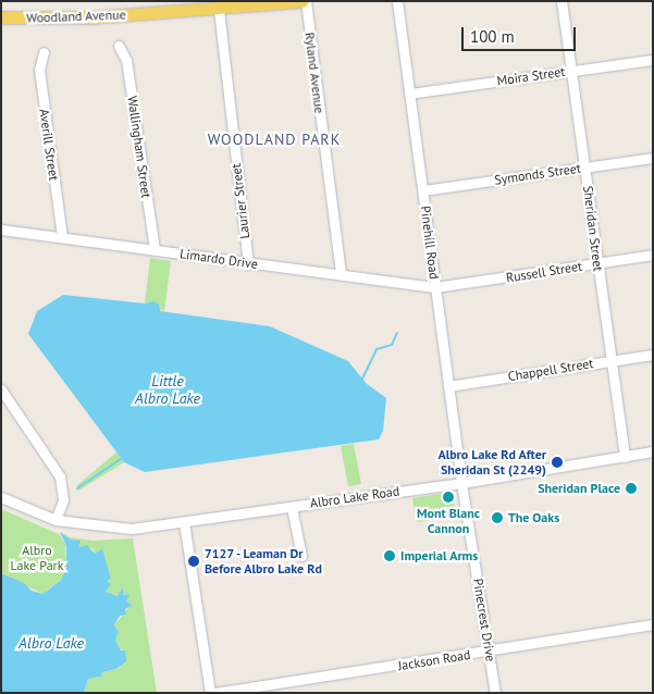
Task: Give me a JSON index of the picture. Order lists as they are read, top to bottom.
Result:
{
  "streets": {
    "main road": ["Woodland Avenue"],
    "street": [
      "Ryland Avenue",
      "Moira Street",
      "Averill Street",
      "Wallingham Street",
      "Symonds Street",
      "Laurier Street",
      "Sheridan Street",
      "Pinehill Road",
      "Limardo Drive",
      "Russell Street",
      "Chappell Street",
      "Albro Lake Road",
      "Pinecrest Drive",
      "Jackson Road"
    ]
  },
  "crossings": [
    ["Woodland Avenue", "Ryland Avenue"],
    ["Woodland Avenue", "Laurier Street"],
    ["Ryland Avenue", "Limardo Drive"],
    ["Moira Street", "Sheridan Street"],
    ["Moira Street", "Pinehill Road"],
    ["Averill Street", "Limardo Drive"],
    ["Wallingham Street", "Limardo Drive"],
    ["Symonds Street", "Sheridan Street"],
    ["Symonds Street", "Pinehill Road"],
    ["Laurier Street", "Limardo Drive"],
    ["Sheridan Street", "Russell Street"],
    ["Sheridan Street", "Chappell Street"],
    ["Sheridan Street", "Albro Lake Road"],
    ["Pinehill Road", "Limardo Drive"],
    ["Pinehill Road", "Russell Street"],
    ["Pinehill Road", "Chappell Street"],
    ["Pinehill Road", "Albro Lake Road"],
    ["Pinehill Road", "Pinecrest Drive"],
    ["Limardo Drive", "Russell Street"],
    ["Albro Lake Road", "Pinecrest Drive"],
    ["Pinecrest Drive", "Jackson Road"]
  ],
  "districts": ["WOODLAND PARK"],
  "water": ["Little Albro Lake", "Albro Lake"],
  "parks": ["Albro Lake Park"],
  "places": [
    "Albro Lake Rd After Sheridan St (2249)",
    "Sheridan Place",
    "Mont Blanc Cannon",
    "The Oaks",
    "Imperial Arms",
    "7127 - Leaman Dr Before Albro Lake Rd"
  ],
  "scale_bar": "100 m"
}
